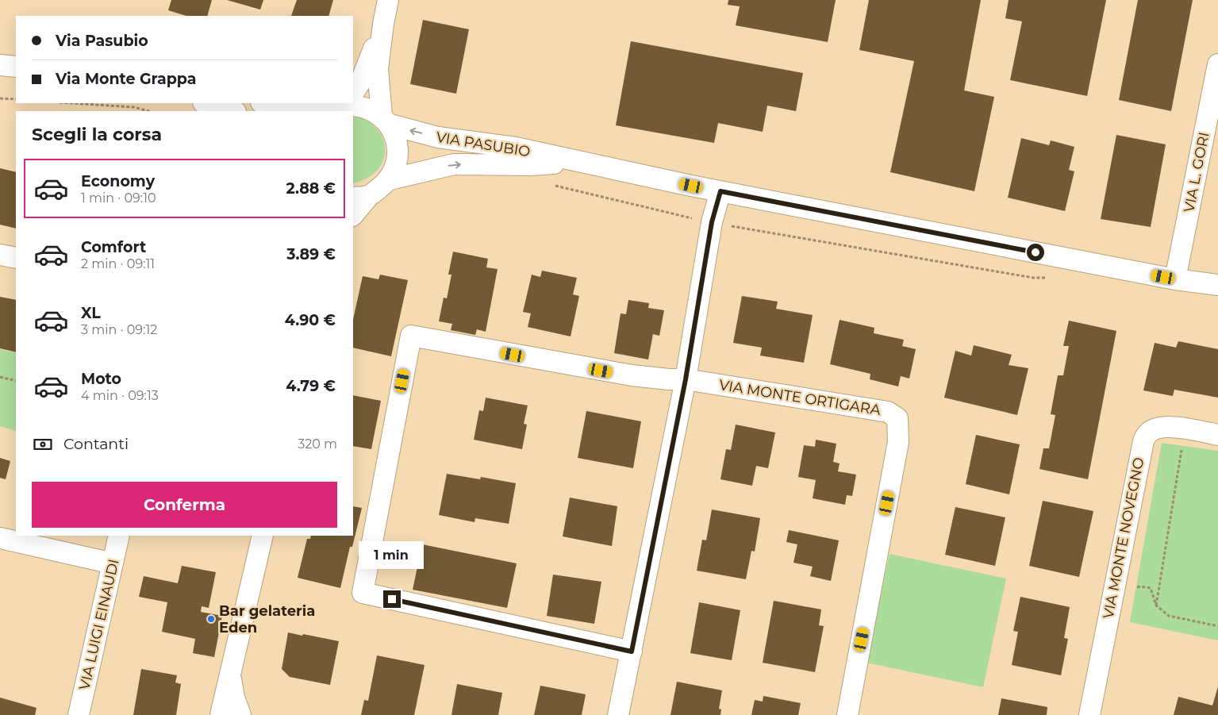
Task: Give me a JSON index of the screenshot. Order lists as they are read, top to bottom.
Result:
{
  "streets": {
    "street": [
      "VIA PASUBIO",
      "VIA L. GORI",
      "VIA MONTE ORTIGARA",
      "VIA MONTE NOVEGNO",
      "VIA LUIGI EINAUDI"
    ]
  },
  "crossings": [
    ["VIA PASUBIO", "VIA L. GORI"]
  ],
  "places": ["Bar gelateria Eden"],
  "page": {
    "banner": ["Via Pasubio", "Via Monte Grappa"],
    "heading": "Scegli la corsa",
    "list": [
      {
        "name": "Economy",
        "note": "1 min · 09:10",
        "value": "2.88 €"
      },
      {
        "name": "Comfort",
        "note": "2 min · 09:11",
        "value": "3.89 €"
      },
      {
        "name": "XL",
        "note": "3 min · 09:12",
        "value": "4.90 €"
      },
      {
        "name": "Moto",
        "note": "4 min · 09:13",
        "value": "4.79 €"
      }
    ],
    "pay": ["Contanti", "320 m"],
    "buttons": "Conferma",
    "bubble": "1 min"
  }
}
